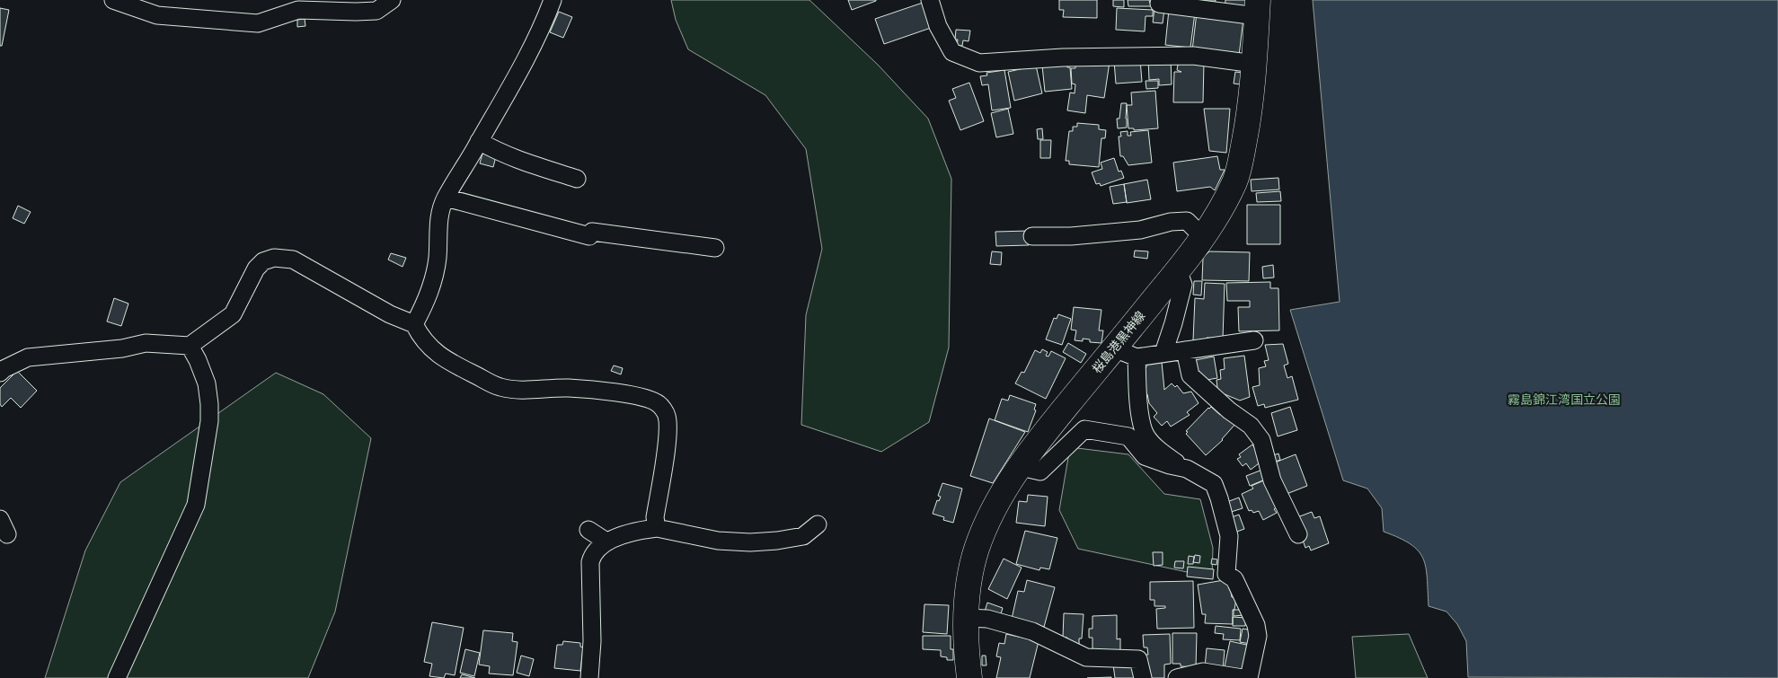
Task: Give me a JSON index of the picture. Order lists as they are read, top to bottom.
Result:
{
  "streets": {
    "main road": ["桜島港黒神線"]
  },
  "parks": ["霧島錦江湾国立公園"]
}
